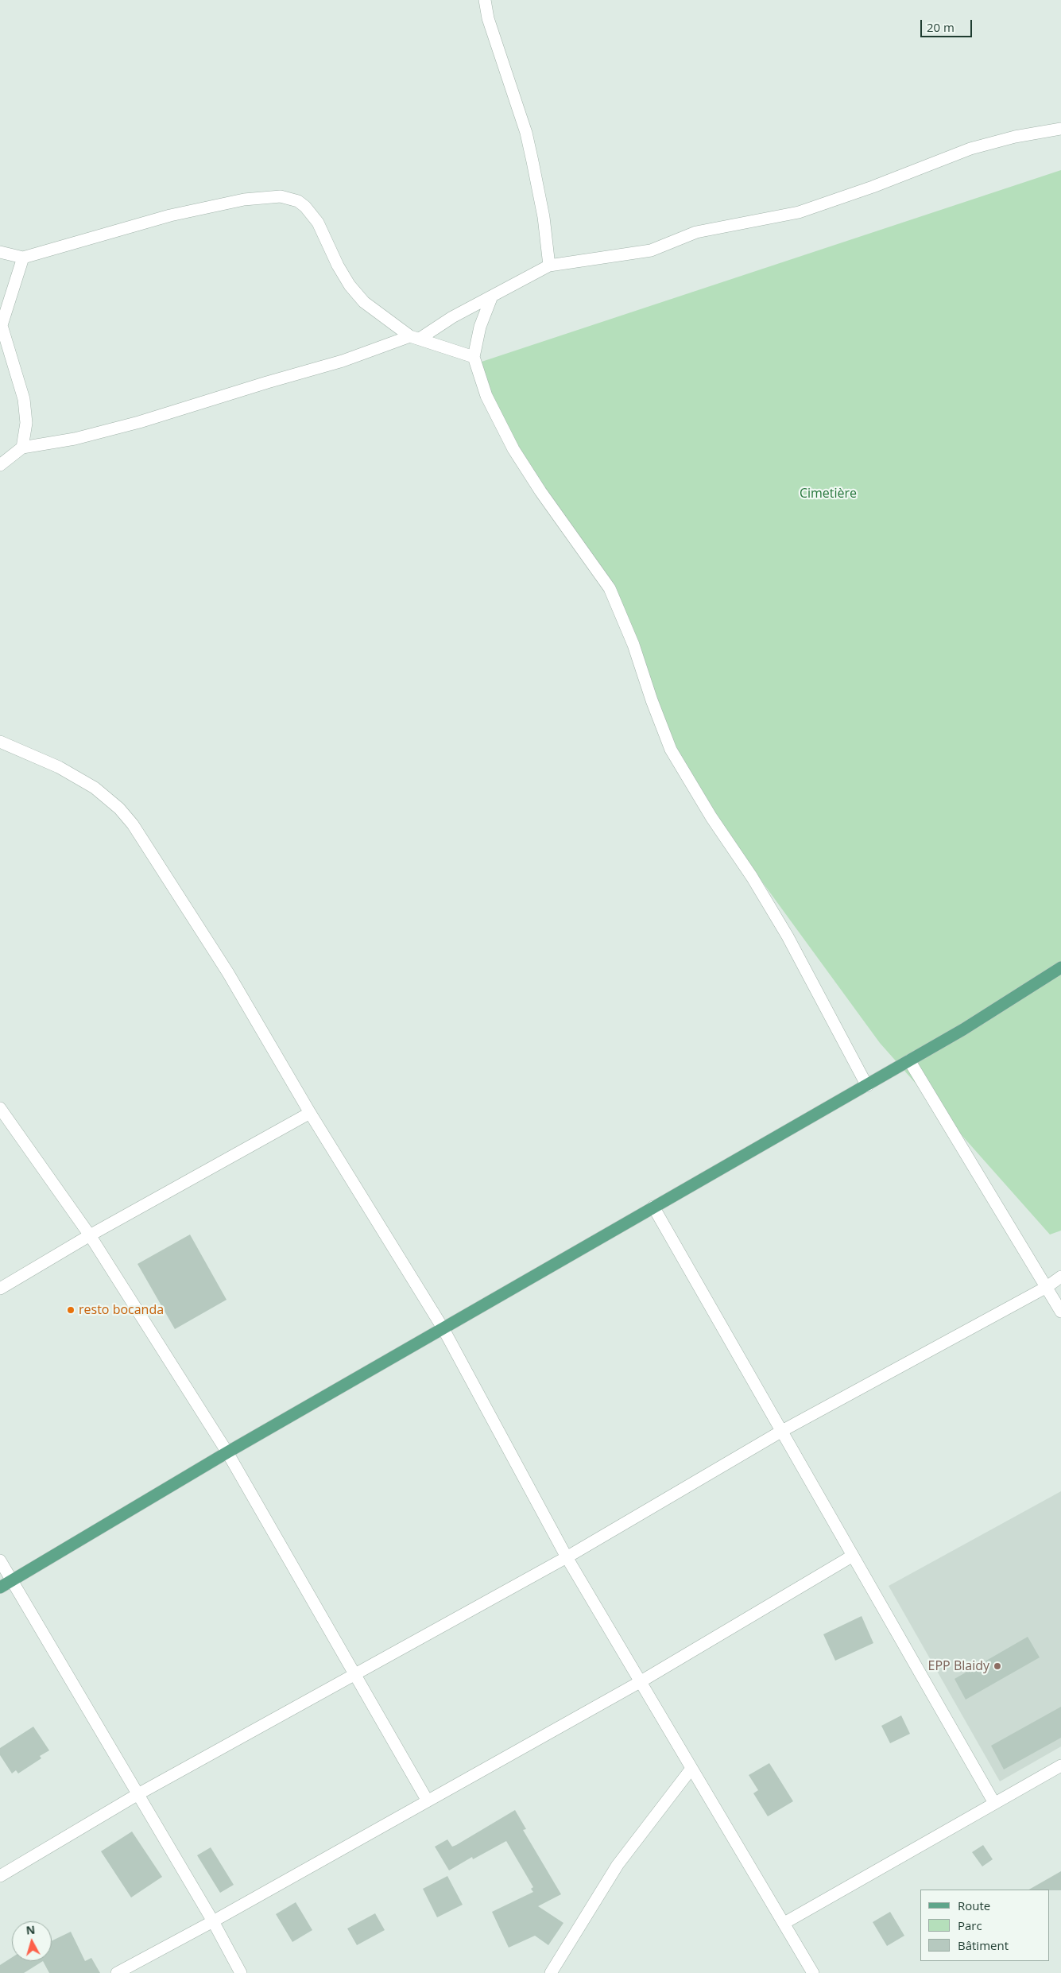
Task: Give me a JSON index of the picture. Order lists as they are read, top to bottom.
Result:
{
  "parks": ["Cimetière"],
  "places": ["resto bocanda", "EPP Blaidy"],
  "legend": ["Route", "Parc", "Bâtiment"],
  "scale_bar": "20 m",
  "north": "top"
}
